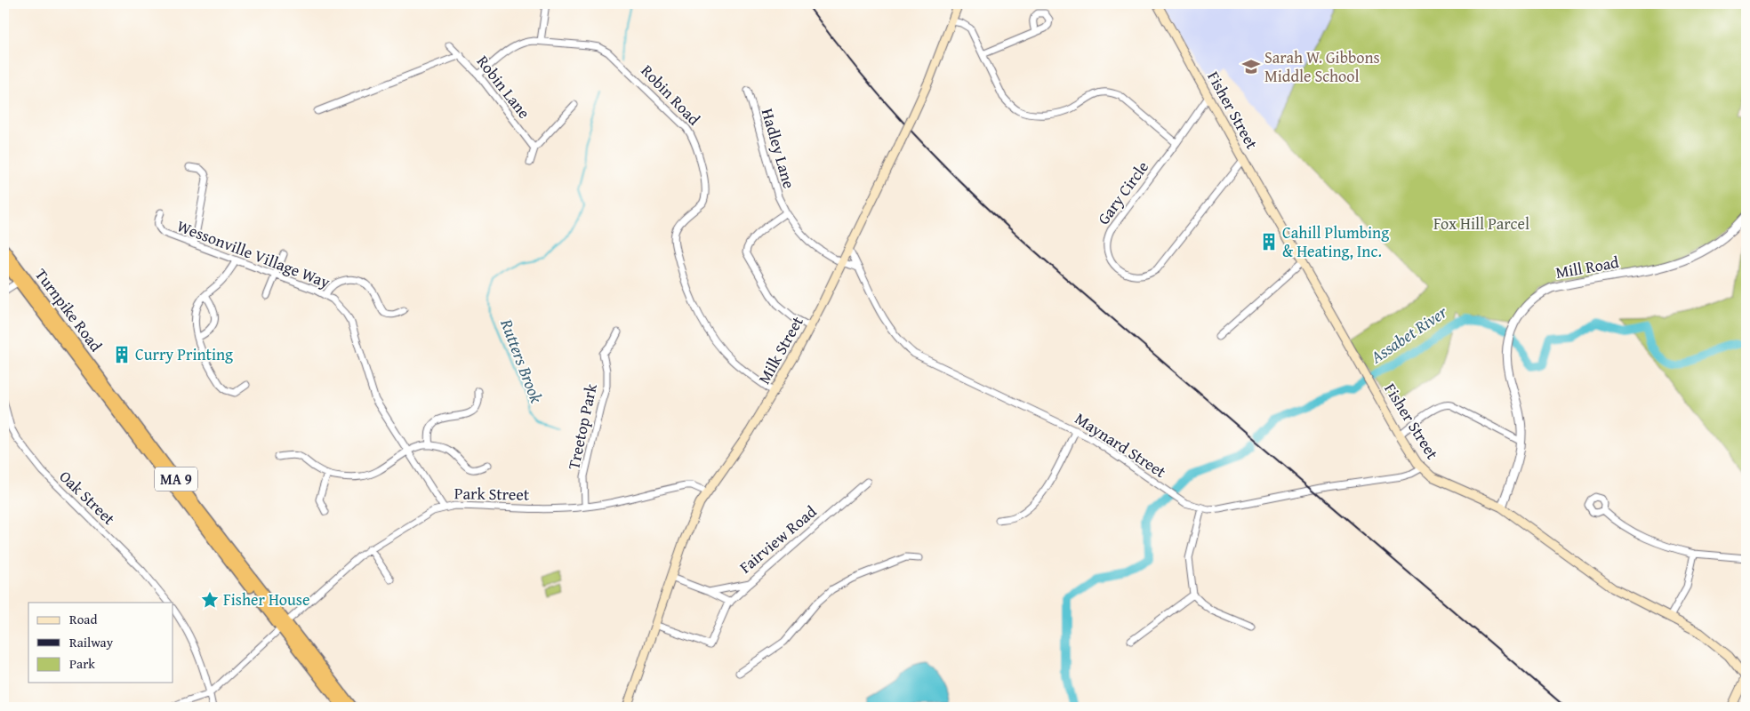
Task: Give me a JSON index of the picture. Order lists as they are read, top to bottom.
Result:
{
  "streets": {
    "highway": ["Turnpike Road", "MA 9"],
    "main road": ["Fisher Street", "Milk Street"],
    "street": [
      "Robin Lane",
      "Robin Road",
      "Hadley Lane",
      "Gary Circle",
      "Wessonville Village Way",
      "Mill Road",
      "Treetop Park",
      "Maynard Street",
      "Park Street",
      "Oak Street",
      "Fairview Road"
    ]
  },
  "crossings": [
    ["Robin Lane", "Robin Road"],
    ["Robin Road", "Milk Street"],
    ["Fisher Street", "Gary Circle"],
    ["Fisher Street", "Mill Road"],
    ["Fisher Street", "Maynard Street"],
    ["Hadley Lane", "Milk Street"],
    ["Wessonville Village Way", "Park Street"],
    ["Turnpike Road", "Park Street"],
    ["Milk Street", "Maynard Street"],
    ["Milk Street", "Park Street"],
    ["Treetop Park", "Park Street"]
  ],
  "water": ["Assabet River", "Rutters Brook"],
  "parks": ["Fox Hill Parcel"],
  "places": {
    "school or university": ["Sarah W. Gibbons Middle School"],
    "building": ["Cahill Plumbing & Heating, Inc.", "Curry Printing"],
    "place": ["Fisher House"]
  },
  "legend": ["Road", "Railway", "Park"]
}
